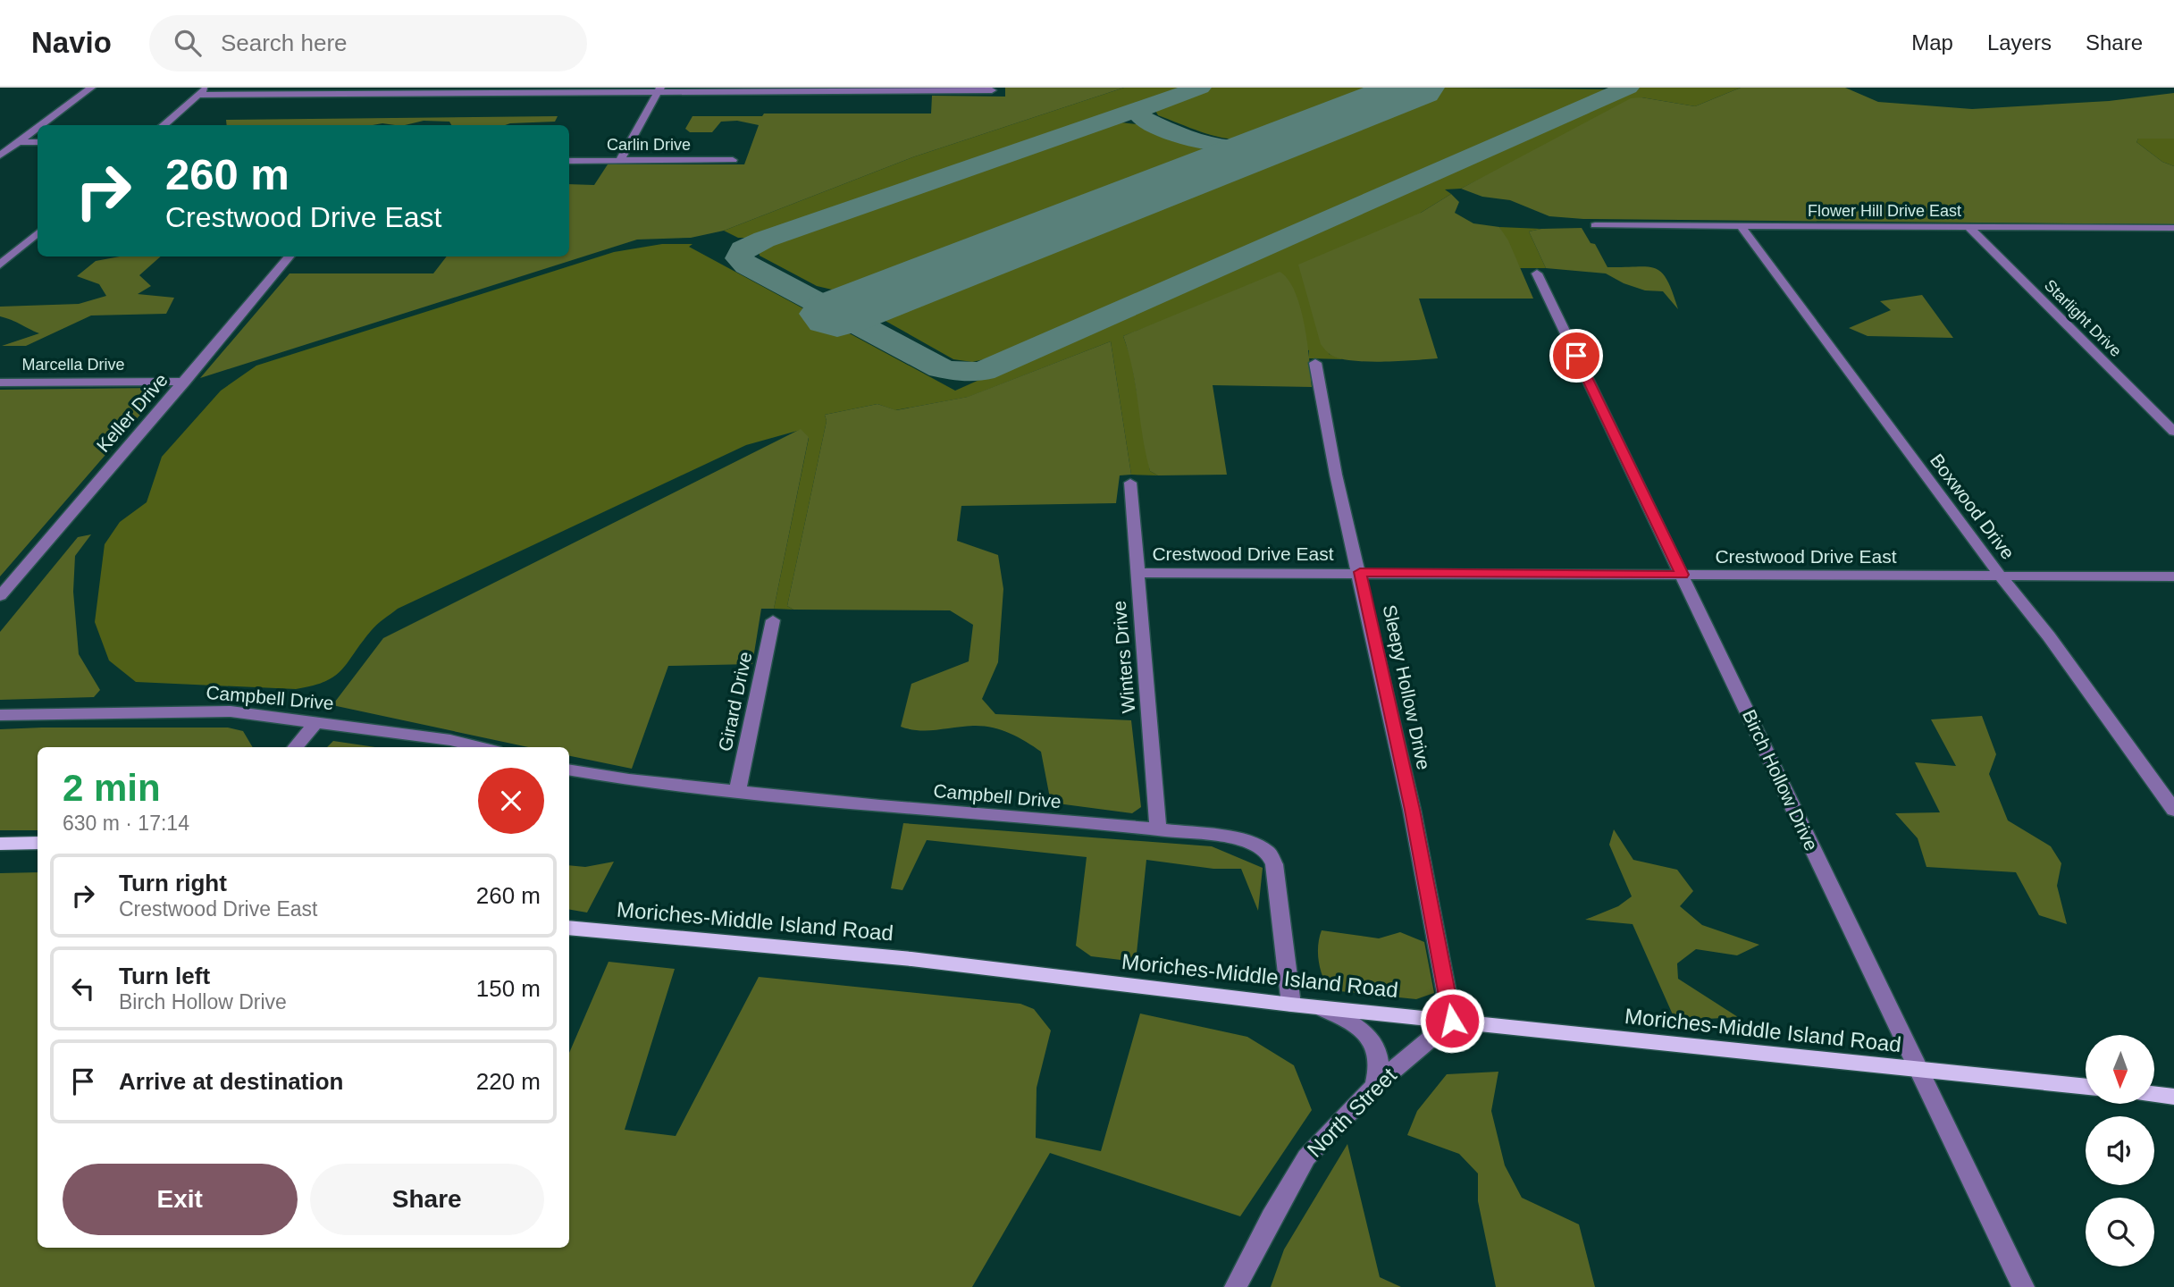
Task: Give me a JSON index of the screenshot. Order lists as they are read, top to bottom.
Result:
{
  "streets": {
    "main road": ["Moriches-Middle Island Road"],
    "street": [
      "Carlin Drive",
      "Flower Hill Drive East",
      "Starlight Drive",
      "Marcella Drive",
      "Keller Drive",
      "Boxwood Drive",
      "Crestwood Drive East",
      "Winters Drive",
      "Sleepy Hollow Drive",
      "Campbell Drive",
      "Girard Drive",
      "Birch Hollow Drive",
      "North Street"
    ]
  },
  "crossings": [
    ["Flower Hill Drive East", "Starlight Drive"],
    ["Flower Hill Drive East", "Boxwood Drive"],
    ["Marcella Drive", "Keller Drive"],
    ["Boxwood Drive", "Crestwood Drive East"],
    ["Crestwood Drive East", "Winters Drive"],
    ["Crestwood Drive East", "Sleepy Hollow Drive"],
    ["Crestwood Drive East", "Birch Hollow Drive"],
    ["Winters Drive", "Campbell Drive"],
    ["Sleepy Hollow Drive", "Moriches-Middle Island Road"],
    ["Sleepy Hollow Drive", "North Street"],
    ["Campbell Drive", "Girard Drive"],
    ["Campbell Drive", "Moriches-Middle Island Road"],
    ["Birch Hollow Drive", "Moriches-Middle Island Road"],
    ["Moriches-Middle Island Road", "North Street"]
  ],
  "north": "bottom",
  "page": {
    "header": "Navio",
    "search": "Search here",
    "nav": ["Map", "Layers", "Share"],
    "turn": ["260 m", "Crestwood Drive East"],
    "heading": ["2 min", "630 m · 17:14"],
    "list": [
      {
        "name": "Turn right",
        "note": "Crestwood Drive East",
        "value": "260 m"
      },
      {
        "name": "Turn left",
        "note": "Birch Hollow Drive",
        "value": "150 m"
      },
      {
        "name": "Arrive at destination",
        "value": "220 m"
      }
    ],
    "buttons": ["Exit", "Share"]
  }
}
